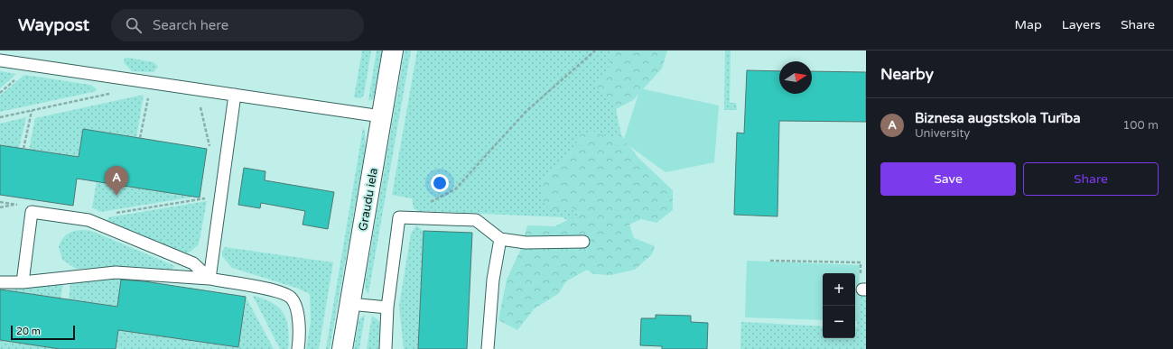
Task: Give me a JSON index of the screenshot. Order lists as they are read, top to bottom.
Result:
{
  "streets": {
    "main road": ["Graudu iela"]
  },
  "scale_bar": "20 m",
  "north": "right",
  "page": {
    "header": "Waypost",
    "search": "Search here",
    "nav": ["Map", "Layers", "Share"],
    "heading": "Nearby",
    "list": [
      {
        "mark": "A",
        "name": "Biznesa augstskola Turība",
        "note": "University",
        "value": "100 m"
      }
    ],
    "buttons": ["Save", "Share"],
    "pins": "A",
    "map_buttons": ["+", "−"],
    "scale": "20 m"
  }
}
